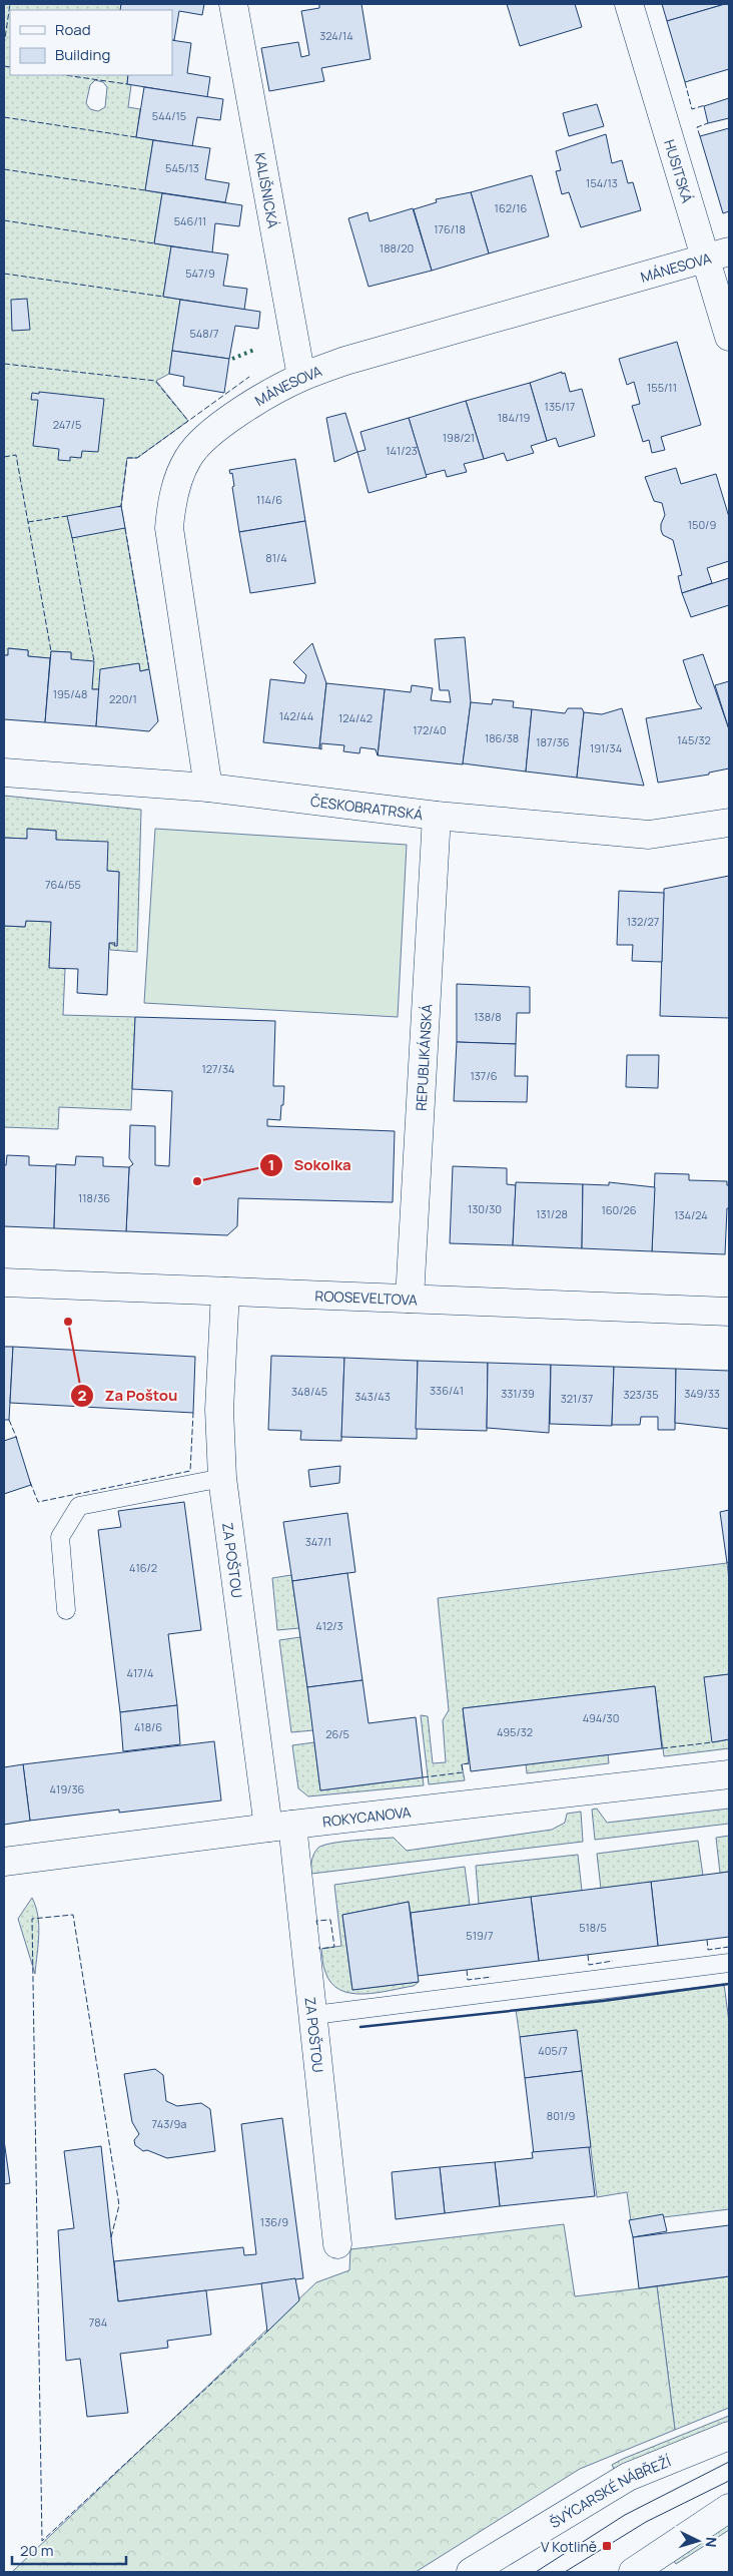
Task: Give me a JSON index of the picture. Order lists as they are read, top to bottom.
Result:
{
  "streets": {
    "street": [
      "HUSITSKÁ",
      "KALIŠNICKÁ",
      "MÁNESOVA",
      "ČESKOBRATRSKÁ",
      "REPUBLIKÁNSKÁ",
      "ROOSEVELTOVA",
      "ZA POŠTOU",
      "ROKYCANOVA",
      "ŠVÝCARSKÉ NÁBŘEŽÍ"
    ]
  },
  "crossings": [
    ["HUSITSKÁ", "MÁNESOVA"],
    ["KALIŠNICKÁ", "MÁNESOVA"],
    ["MÁNESOVA", "ČESKOBRATRSKÁ"],
    ["ČESKOBRATRSKÁ", "REPUBLIKÁNSKÁ"],
    ["REPUBLIKÁNSKÁ", "ROOSEVELTOVA"],
    ["ROOSEVELTOVA", "ZA POŠTOU"],
    ["ZA POŠTOU", "ROKYCANOVA"]
  ],
  "places": {
    "other": ["Sokolka", "Za Poštou"],
    "transit": ["V Kotlině"]
  },
  "house_numbers": [
    "324/14",
    "544/15",
    "545/13",
    "154/13",
    "162/16",
    "546/11",
    "176/18",
    "188/20",
    "547/9",
    "548/7",
    "155/11",
    "135/17",
    "184/19",
    "247/5",
    "198/21",
    "141/23",
    "114/6",
    "150/9",
    "81/4",
    "195/48",
    "220/1",
    "142/44",
    "124/42",
    "172/40",
    "186/38",
    "145/32",
    "187/36",
    "191/34",
    "764/55",
    "132/27",
    "138/8",
    "127/34",
    "137/6",
    "118/36",
    "130/30",
    "160/26",
    "131/28",
    "134/24",
    "336/41",
    "348/45",
    "331/39",
    "349/33",
    "323/35",
    "343/43",
    "321/37",
    "347/1",
    "416/2",
    "412/3",
    "417/4",
    "494/30",
    "418/6",
    "495/32",
    "26/5",
    "419/36",
    "518/5",
    "519/7",
    "405/7",
    "801/9",
    "743/9a",
    "136/9",
    "784"
  ],
  "legend": ["Road", "Building"],
  "scale_bar": "20 m",
  "north": "right"
}
